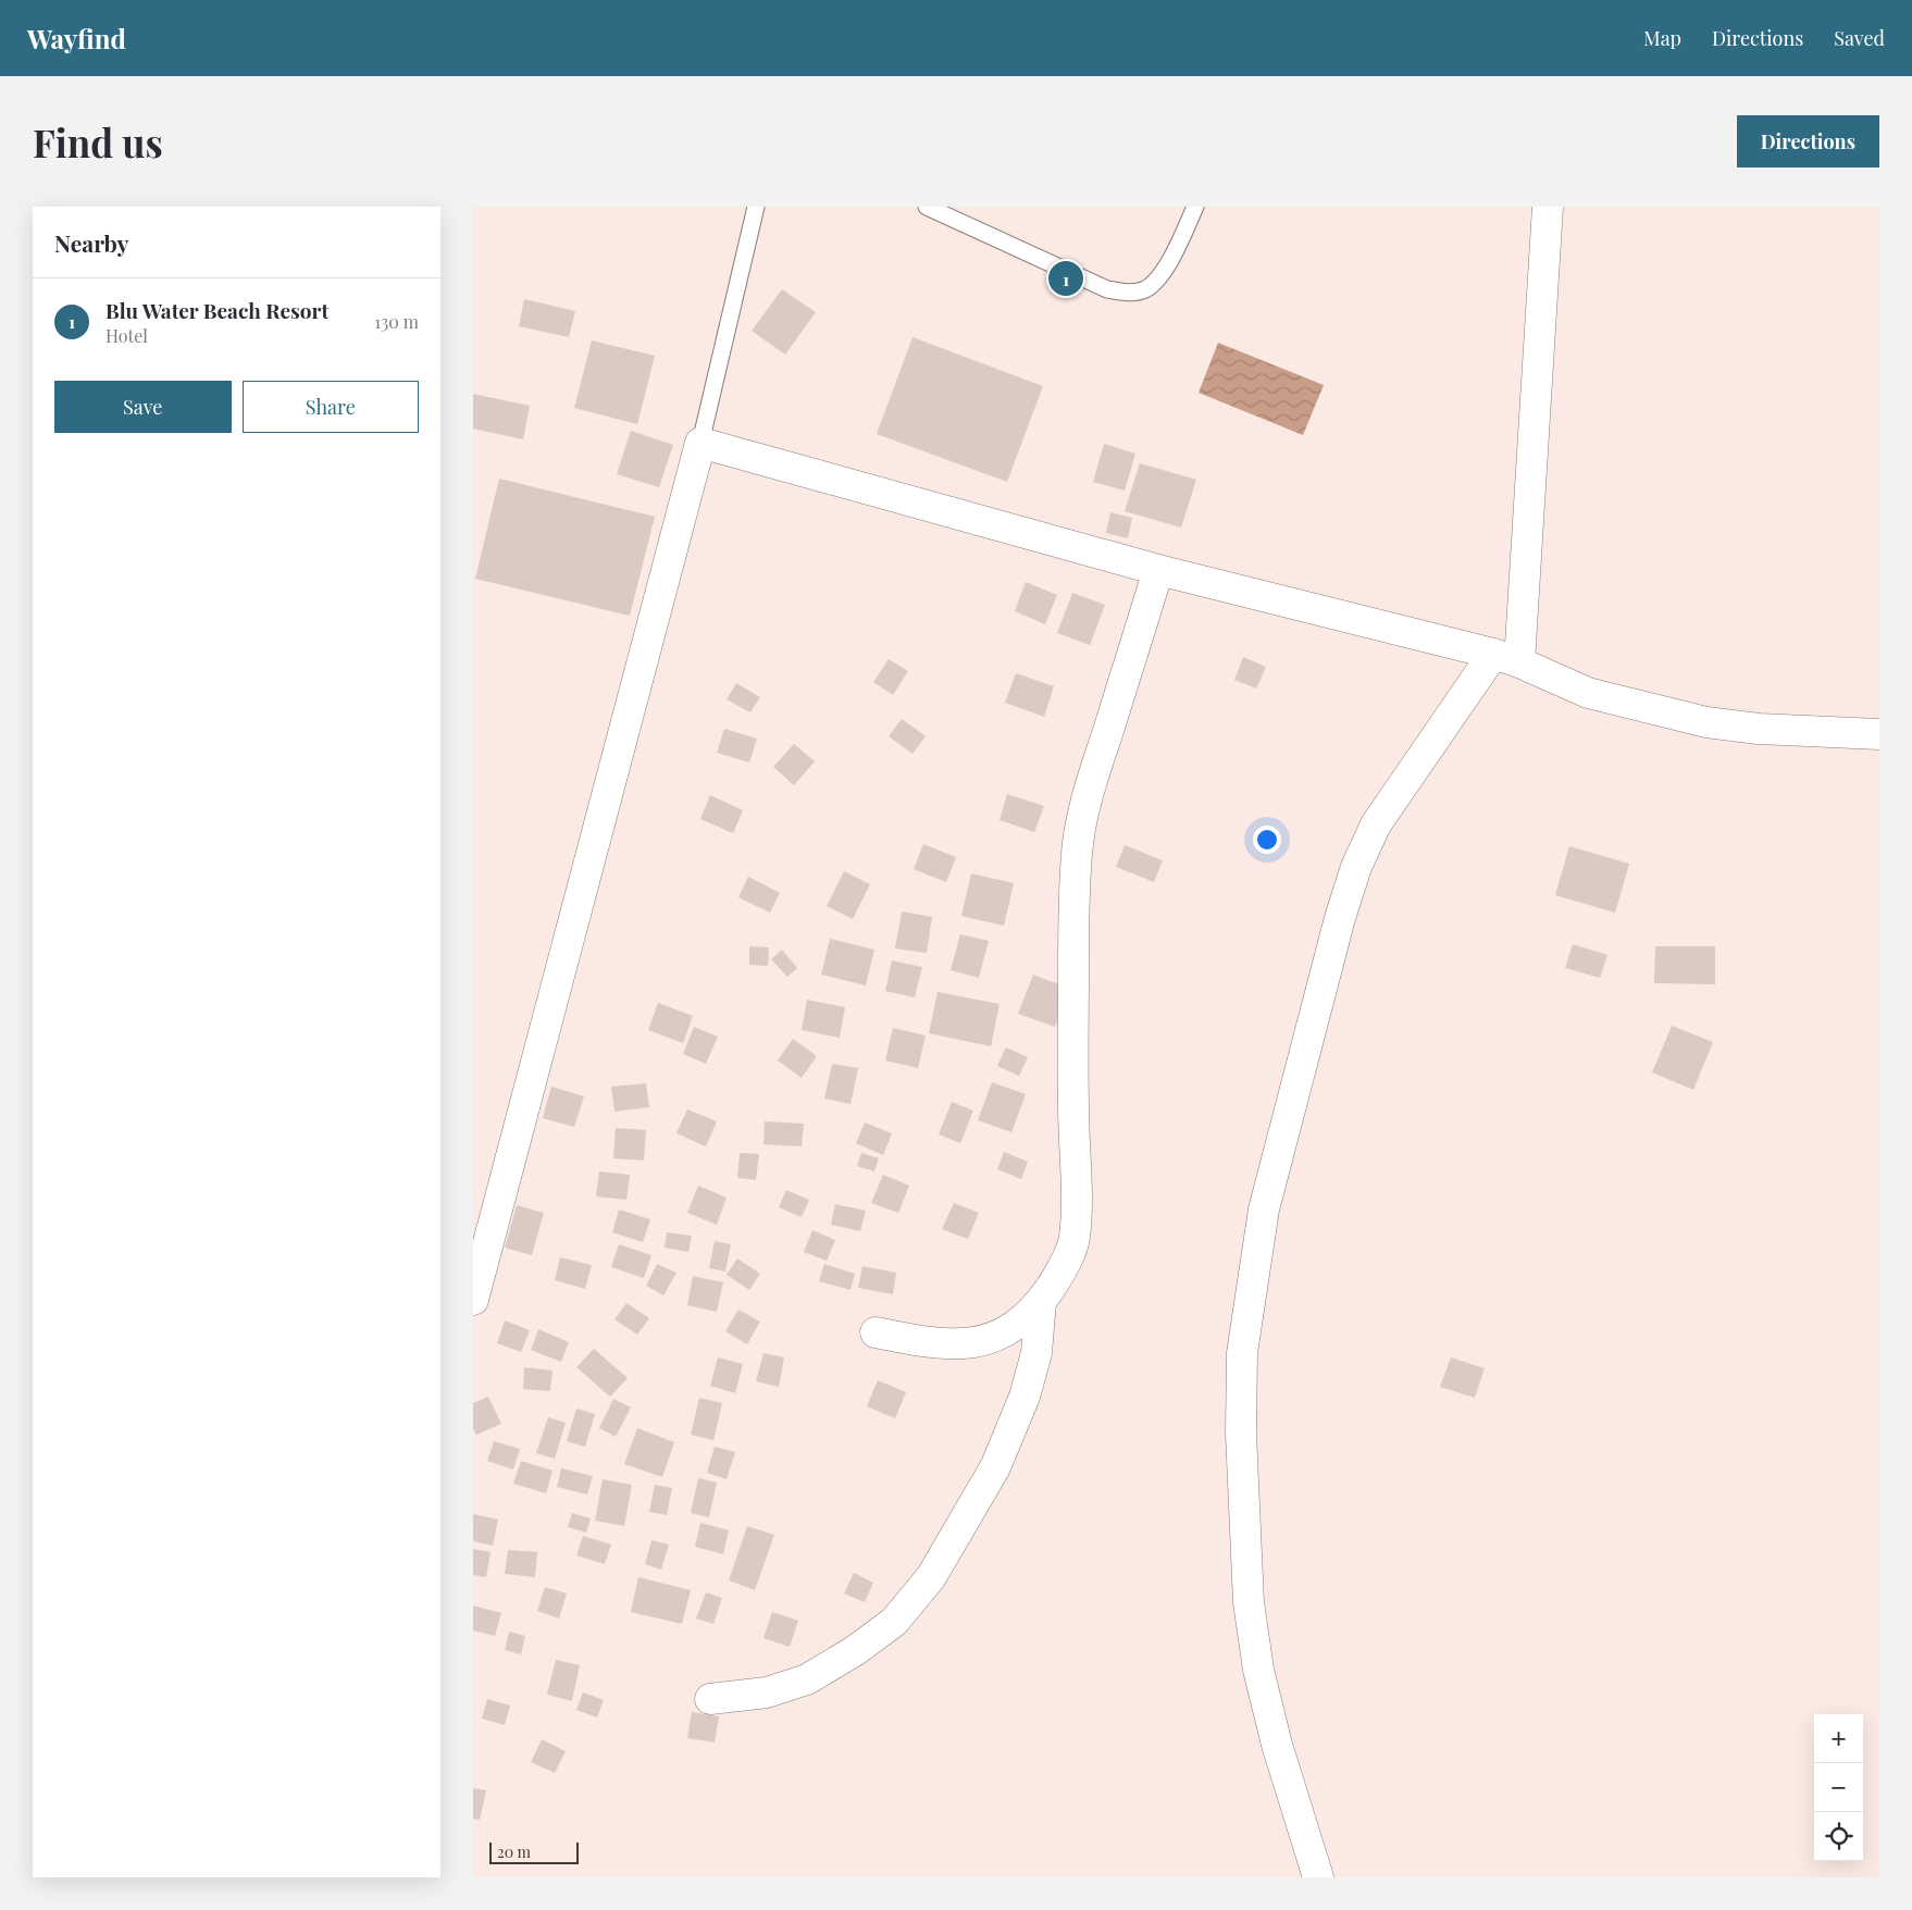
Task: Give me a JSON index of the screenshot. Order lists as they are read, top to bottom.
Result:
{
  "scale_bar": "20 m",
  "page": {
    "header": "Wayfind",
    "nav": ["Map", "Directions", "Saved"],
    "buttons": [
      "Directions",
      ["Save", "Share"]
    ],
    "title": "Find us",
    "heading": "Nearby",
    "pins": "1",
    "list": [
      {
        "mark": "1",
        "name": "Blu Water Beach Resort",
        "note": "Hotel",
        "value": "130 m"
      }
    ],
    "map_buttons": ["+", "−"],
    "scale": "20 m"
  }
}
